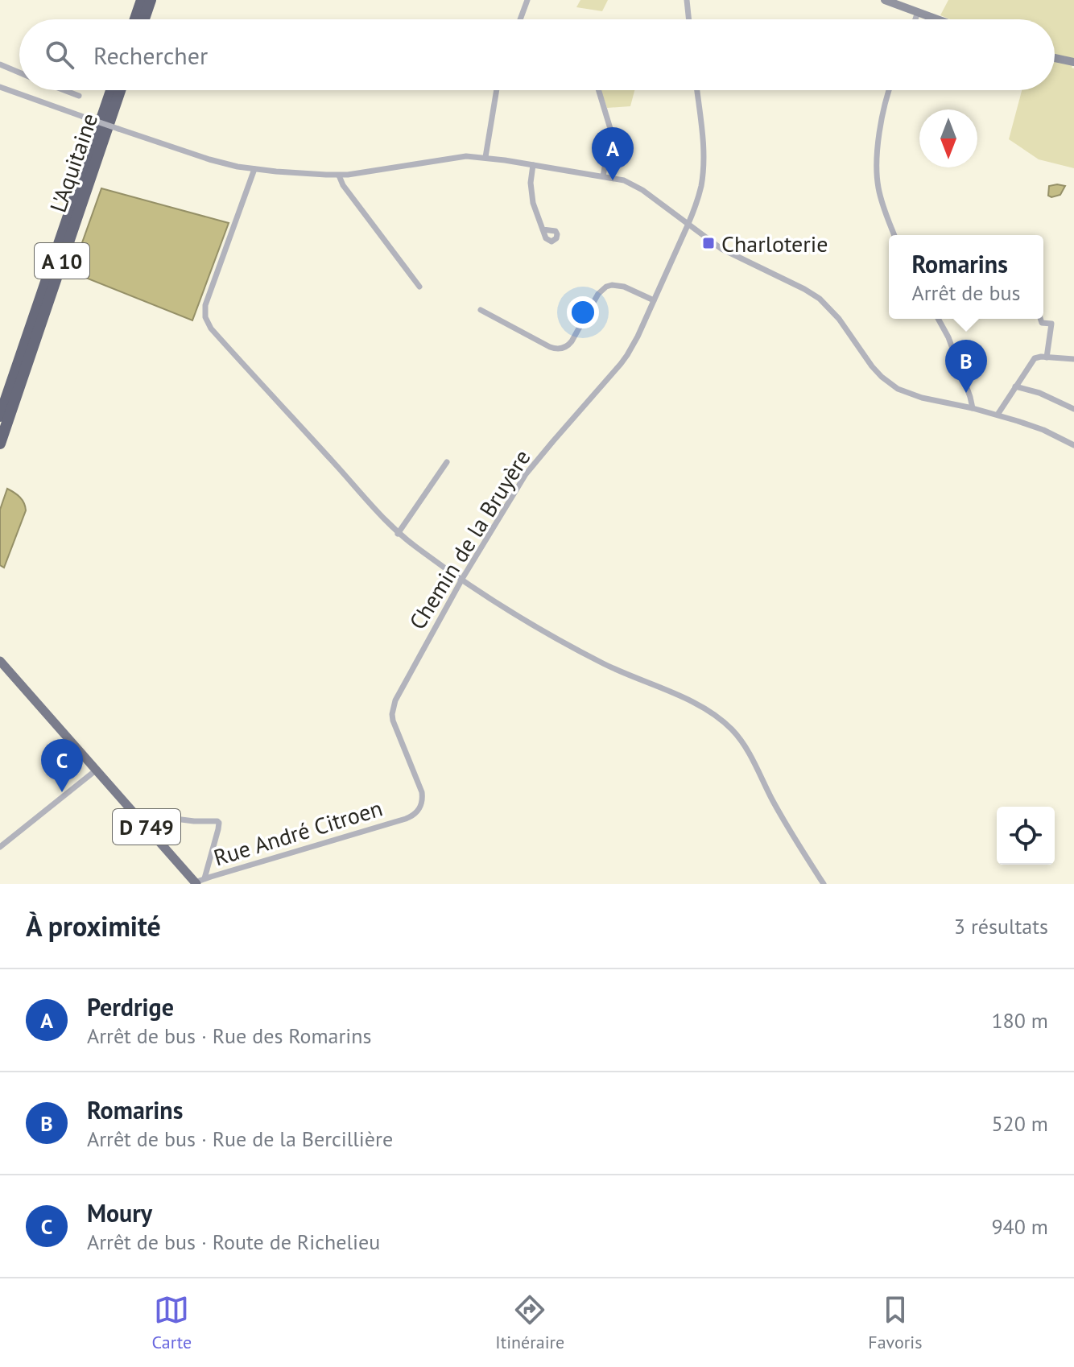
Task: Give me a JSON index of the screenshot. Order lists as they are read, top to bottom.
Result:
{
  "streets": {
    "highway": ["L'Aquitaine", "A 10"],
    "main road": ["D 749"],
    "street": ["Chemin de la Bruyère", "Rue André Citroen"]
  },
  "crossings": [
    ["Chemin de la Bruyère", "Rue André Citroen"],
    ["D 749", "Rue André Citroen"]
  ],
  "places": {
    "transit": ["Charloterie"]
  },
  "north": "bottom",
  "page": {
    "search": "Rechercher",
    "pins": ["A", "B", "C"],
    "popup": ["Romarins", "Arrêt de bus"],
    "heading": ["À proximité", "3 résultats"],
    "list": [
      {
        "mark": "A",
        "name": "Perdrige",
        "note": "Arrêt de bus · Rue des Romarins",
        "value": "180 m"
      },
      {
        "mark": "B",
        "name": "Romarins",
        "note": "Arrêt de bus · Rue de la Bercillière",
        "value": "520 m"
      },
      {
        "mark": "C",
        "name": "Moury",
        "note": "Arrêt de bus · Route de Richelieu",
        "value": "940 m"
      }
    ],
    "nav": ["Carte", "Itinéraire", "Favoris"]
  }
}
